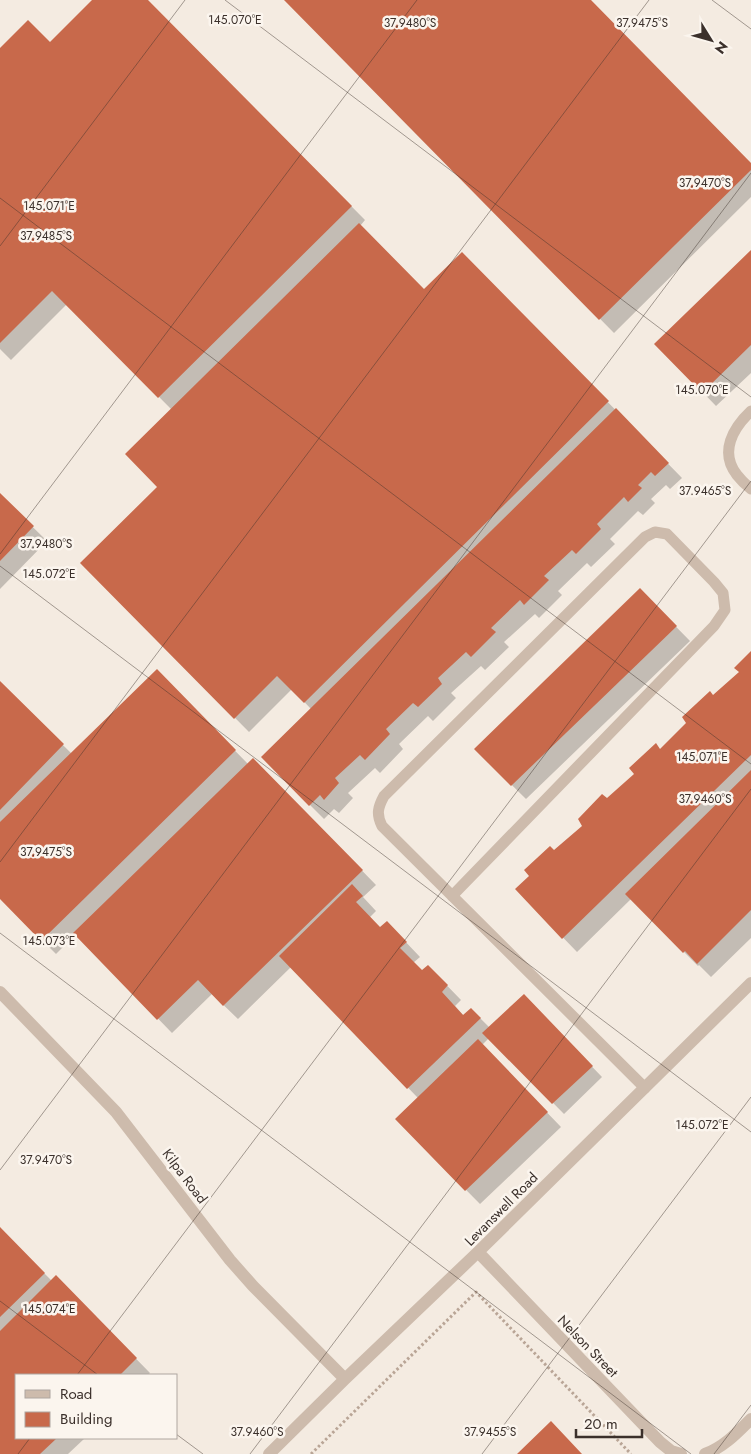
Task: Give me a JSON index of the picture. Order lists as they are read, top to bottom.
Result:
{
  "streets": {
    "street": ["Kilpa Road", "Levanswell Road", "Nelson Street"]
  },
  "crossings": [
    ["Kilpa Road", "Levanswell Road"],
    ["Levanswell Road", "Nelson Street"]
  ],
  "legend": ["Road", "Building"],
  "scale_bar": "20 m",
  "north": "bottom right",
  "coordinates": [
    "145.070°E",
    "37.9480°S",
    "37.9475°S",
    "37.9470°S",
    "145.071°E",
    "37.9485°S",
    "37.9465°S",
    "145.072°E",
    "37.9460°S",
    "145.073°E",
    "145.074°E",
    "37.9455°S"
  ]
}
